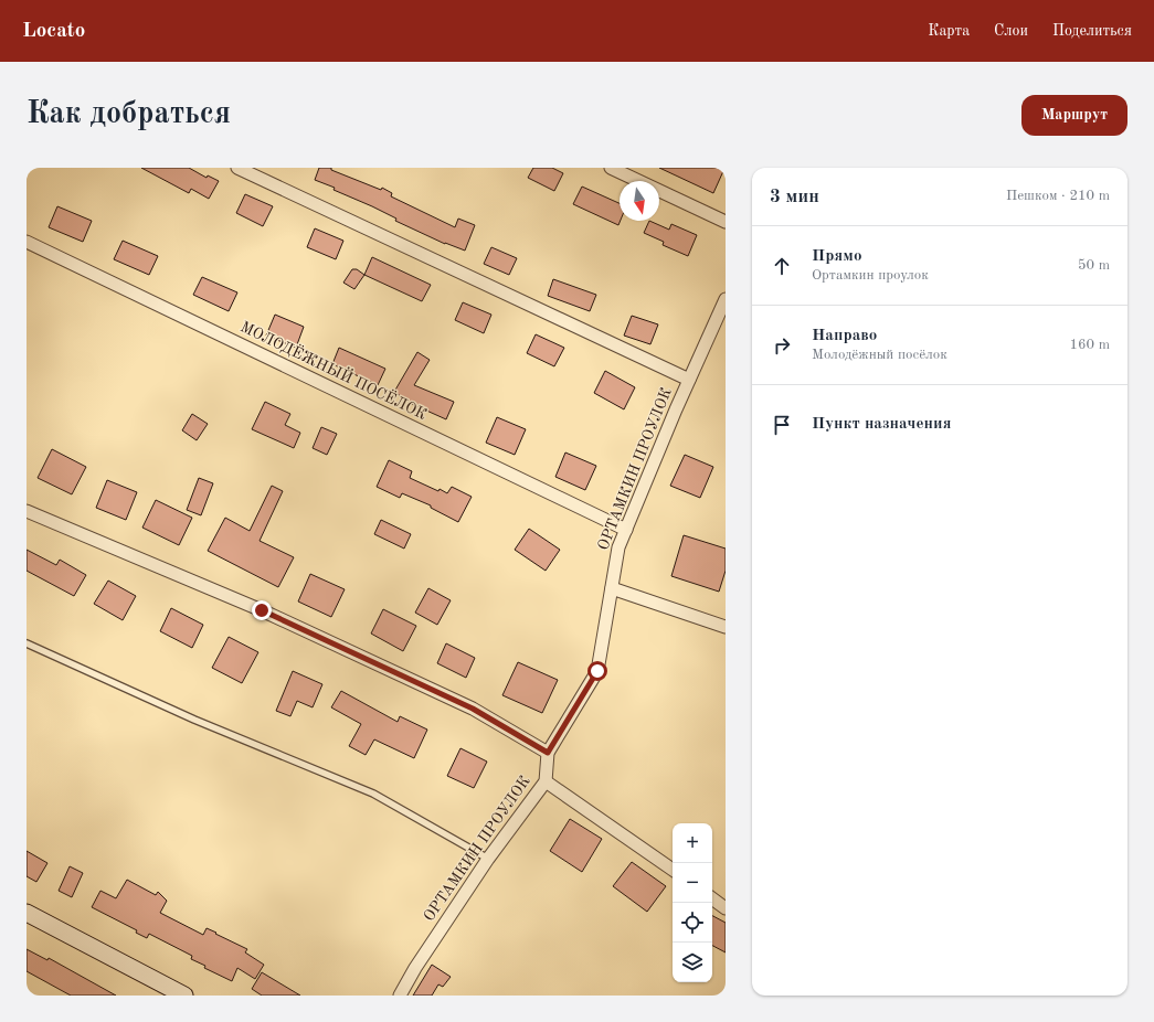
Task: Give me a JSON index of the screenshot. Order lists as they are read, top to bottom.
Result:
{
  "streets": {
    "street": ["МОЛОДЁЖНЫЙ ПОСЁЛОК", "ОРТАМКИН ПРОУЛОК"]
  },
  "crossings": [
    ["МОЛОДЁЖНЫЙ ПОСЁЛОК", "ОРТАМКИН ПРОУЛОК"]
  ],
  "north": "bottom",
  "page": {
    "header": "Locato",
    "nav": ["Карта", "Слои", "Поделиться"],
    "buttons": "Маршрут",
    "title": "Как добраться",
    "heading": ["3 мин", "Пешком · 210 m"],
    "list": [
      ["Прямо", "Ортамкин проулок", "50 m"],
      ["Направо", "Молодёжный посёлок", "160 m"],
      "Пункт назначения"
    ],
    "map_buttons": ["+", "−"]
  }
}
